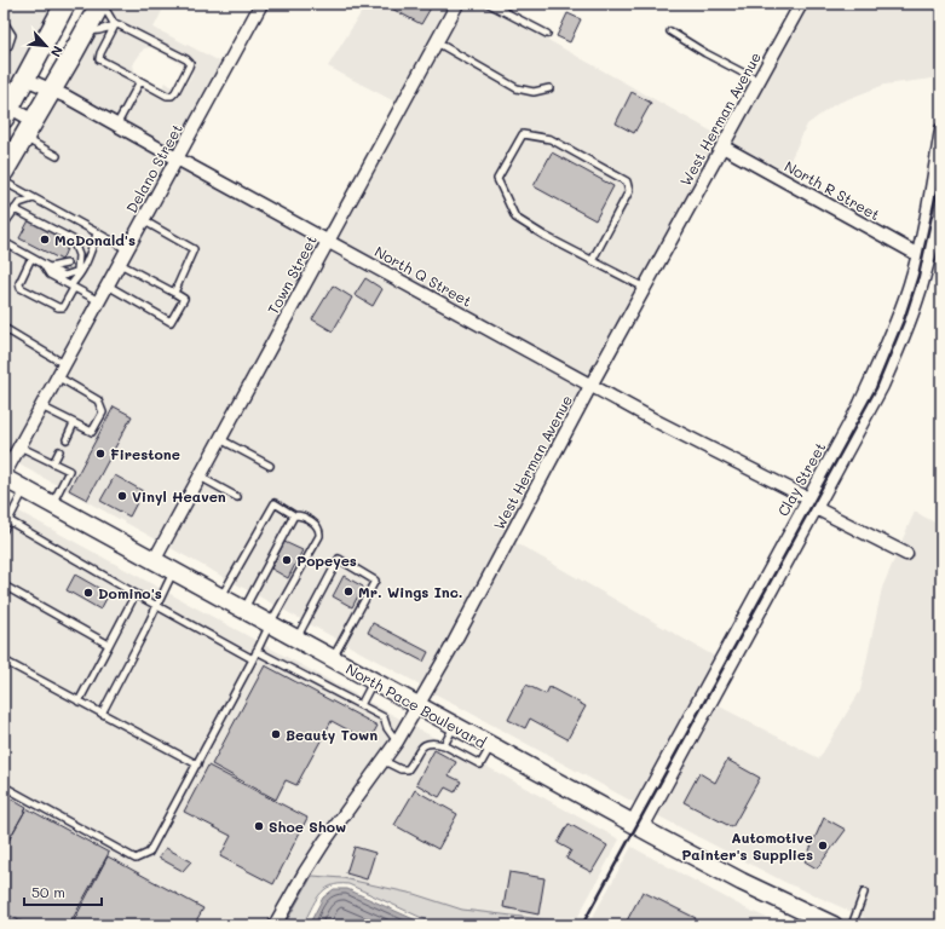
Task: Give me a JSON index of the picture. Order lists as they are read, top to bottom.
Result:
{
  "streets": {
    "main road": ["North Pace Boulevard"],
    "street": [
      "West Herman Avenue",
      "Delano Street",
      "North R Street",
      "Town Street",
      "North Q Street",
      "Clay Street"
    ]
  },
  "crossings": [
    ["West Herman Avenue", "North R Street"],
    ["West Herman Avenue", "North Q Street"],
    ["West Herman Avenue", "North Pace Boulevard"],
    ["Delano Street", "North Q Street"],
    ["Delano Street", "North Pace Boulevard"],
    ["North R Street", "Clay Street"],
    ["Town Street", "North Q Street"],
    ["Town Street", "North Pace Boulevard"],
    ["North Q Street", "Clay Street"],
    ["Clay Street", "North Pace Boulevard"]
  ],
  "places": [
    "McDonald's",
    "Firestone",
    "Vinyl Heaven",
    "Popeyes",
    "Mr. Wings Inc.",
    "Domino's",
    "Beauty Town",
    "Shoe Show",
    "Automotive Painter's Supplies"
  ],
  "scale_bar": "50 m",
  "north": "bottom right"
}
